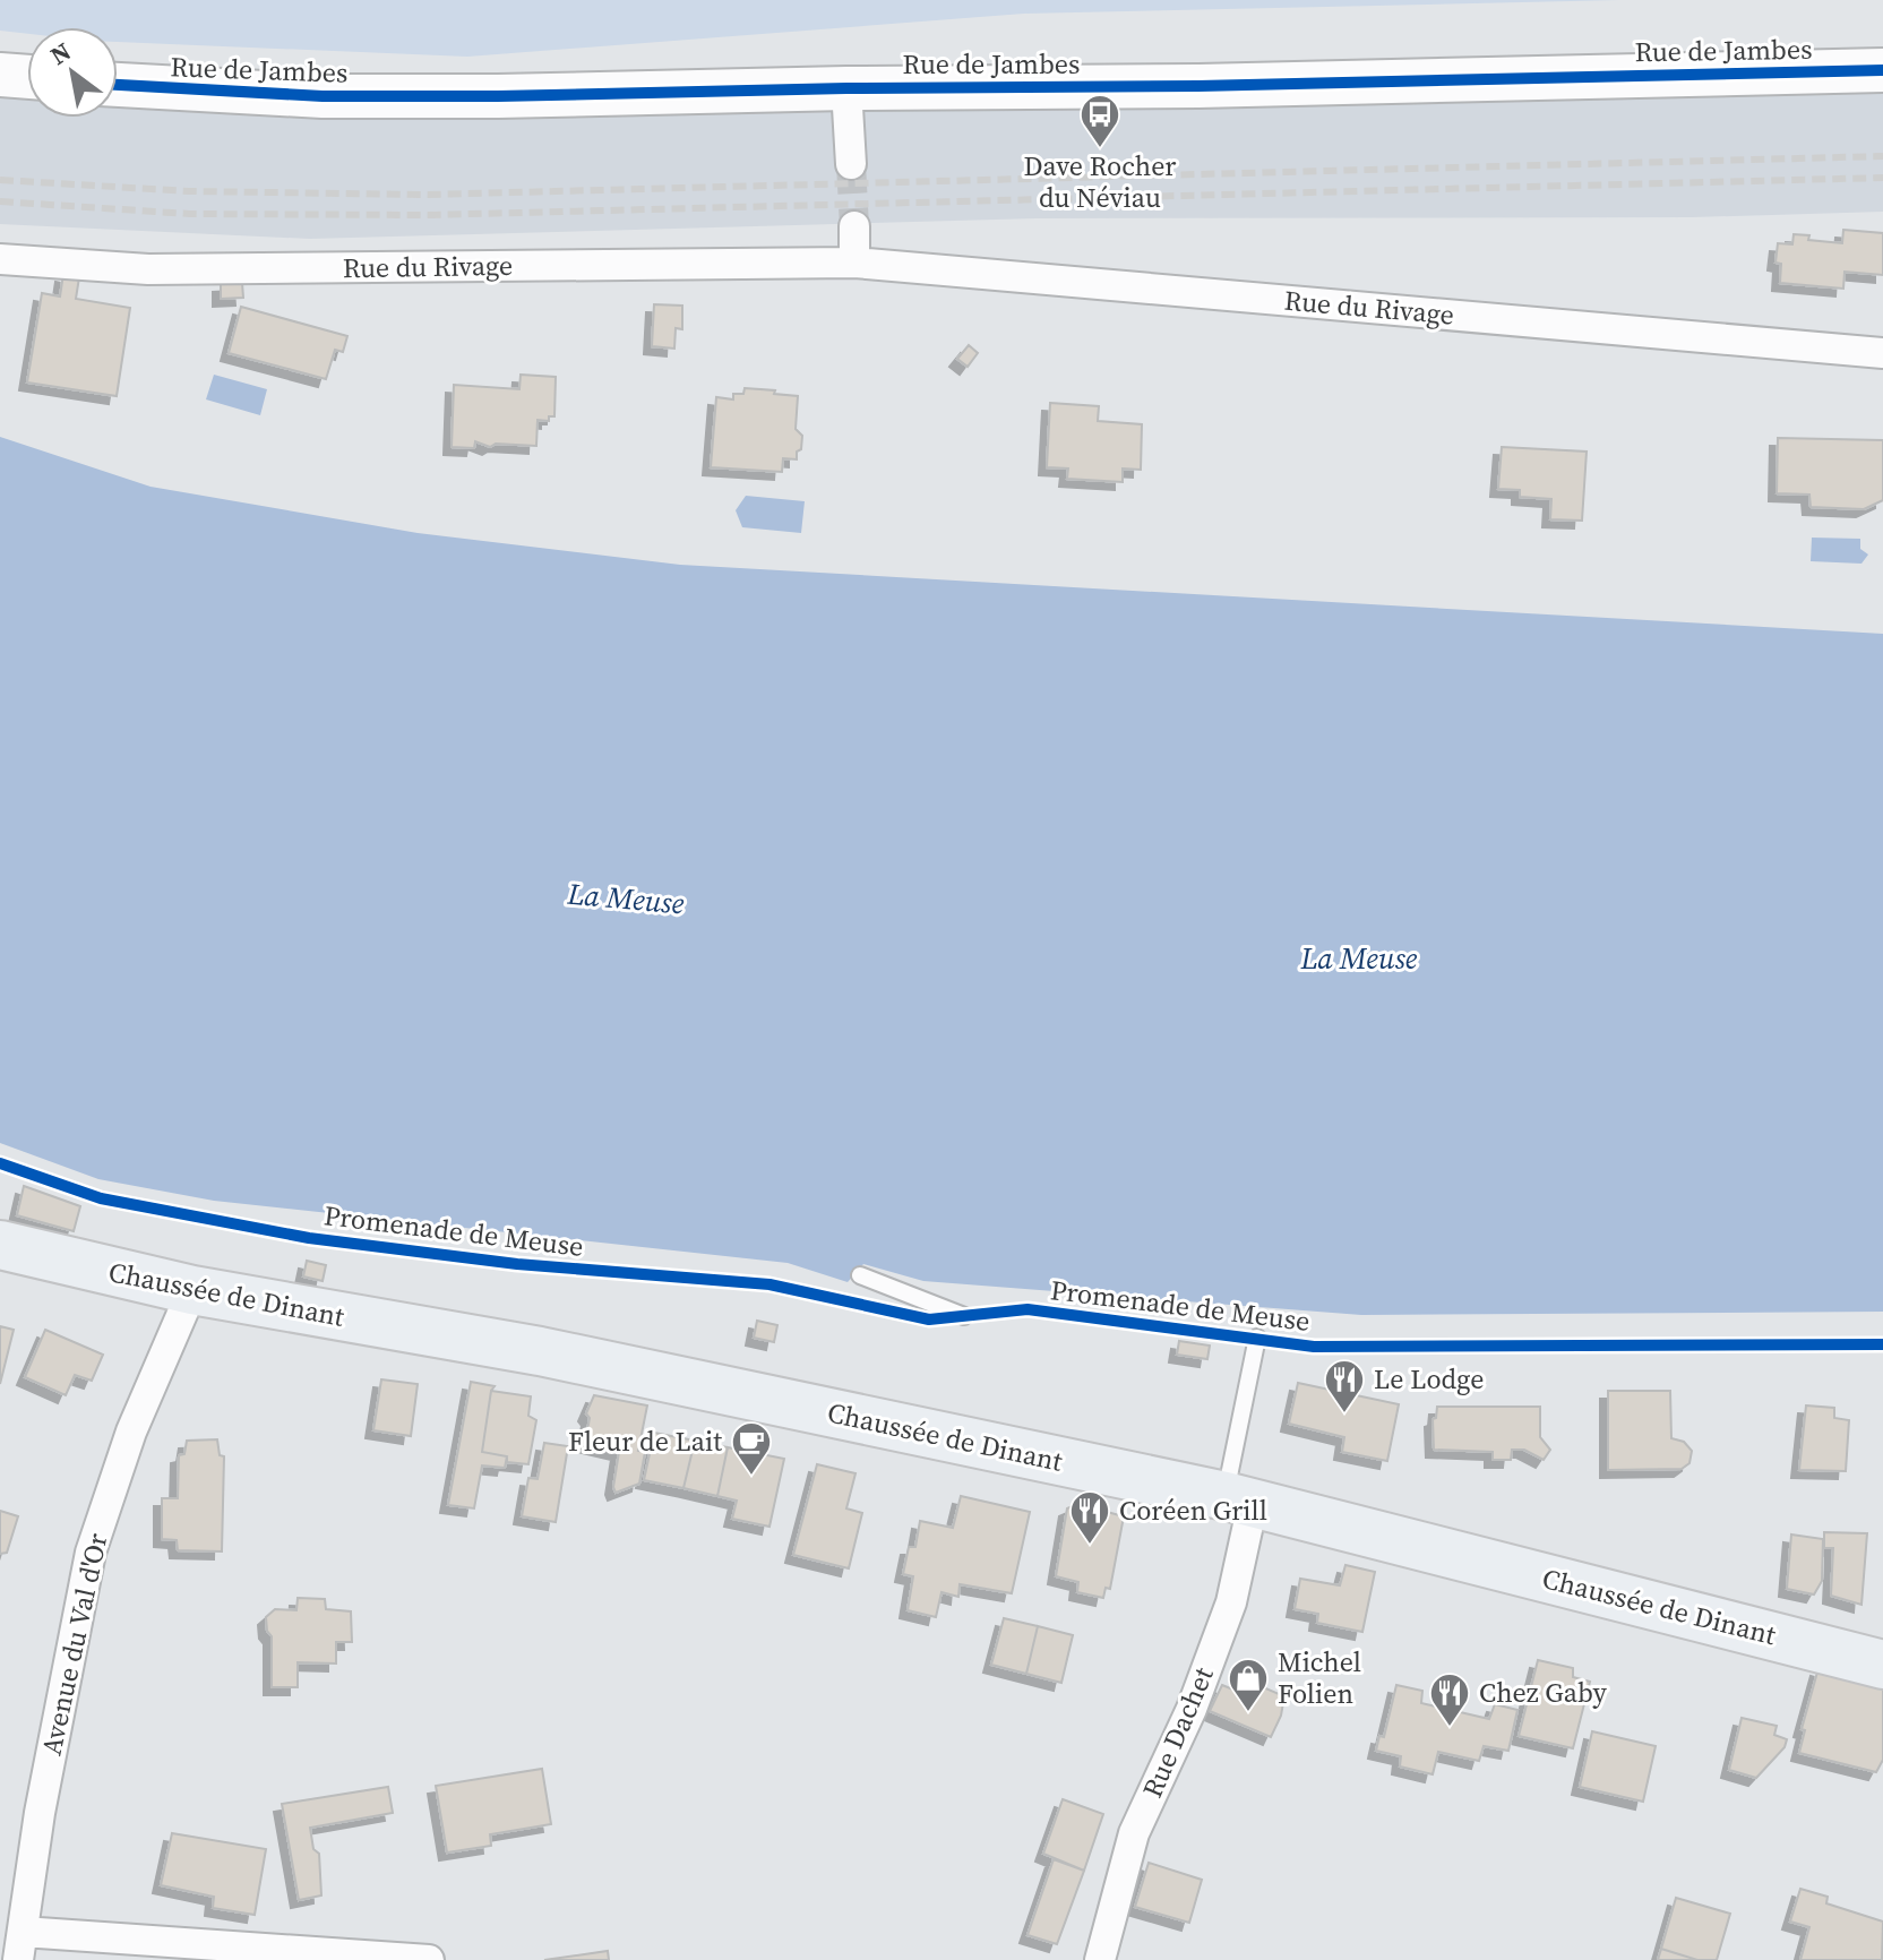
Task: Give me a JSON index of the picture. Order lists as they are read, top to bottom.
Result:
{
  "streets": {
    "main road": ["Rue de Jambes", "Chaussée de Dinant"],
    "street": ["Rue du Rivage", "Avenue du Val d'Or", "Rue Dachet"],
    "cycle path": ["Promenade de Meuse"]
  },
  "crossings": [
    ["Chaussée de Dinant", "Avenue du Val d'Or"],
    ["Chaussée de Dinant", "Rue Dachet"]
  ],
  "water": ["La Meuse"],
  "places": {
    "bus stop": ["Dave Rocher du Néviau"],
    "restaurant": ["Le Lodge", "Coréen Grill", "Chez Gaby"],
    "cafe": ["Fleur de Lait"],
    "shop": ["Michel Folien"]
  },
  "north": "top left"
}
